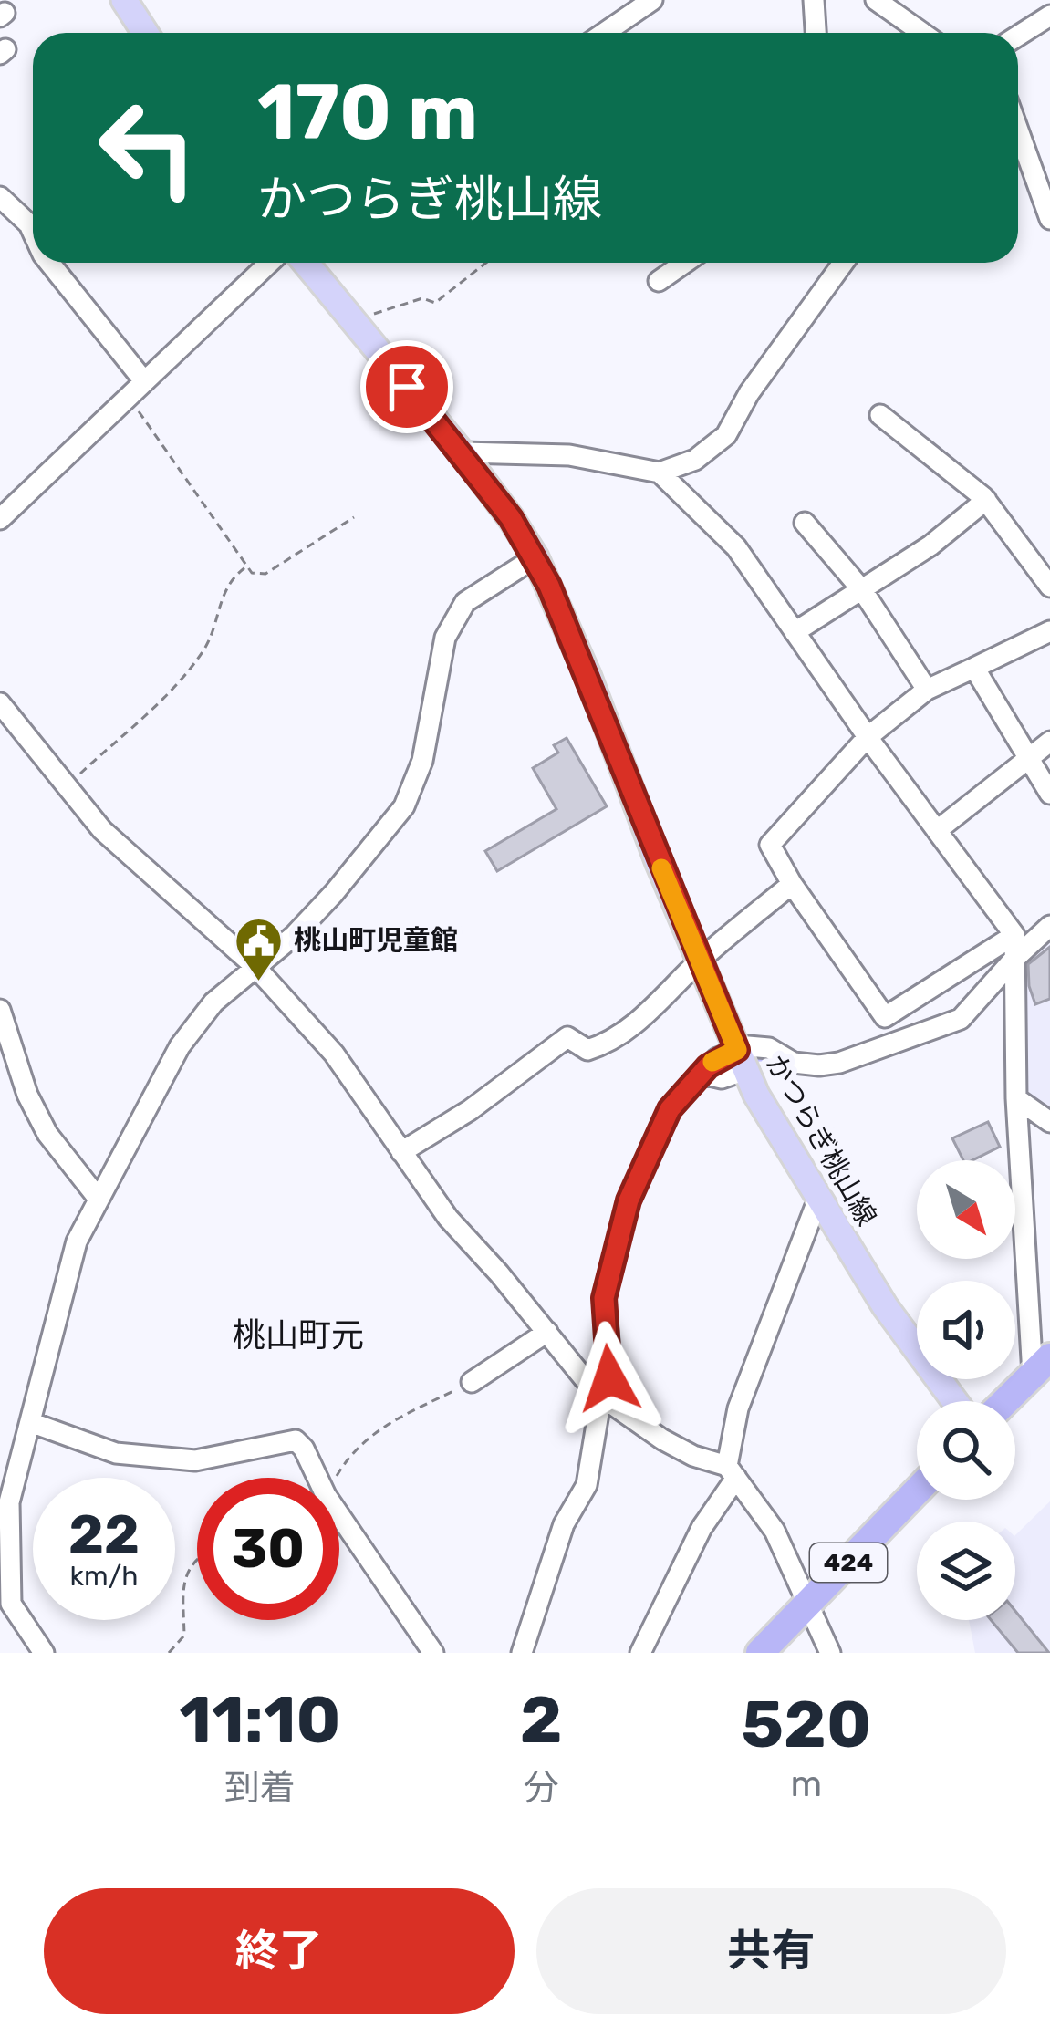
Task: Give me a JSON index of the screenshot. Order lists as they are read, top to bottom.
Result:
{
  "streets": {
    "highway": ["424"],
    "main road": ["かつらぎ桃山線"]
  },
  "districts": ["桃山町元"],
  "places": {
    "public building": ["桃山町児童館"]
  },
  "north": "bottom right",
  "page": {
    "turn": ["170 m", "かつらぎ桃山線"],
    "speed": "22 km/h",
    "limit": "30",
    "eta": [
      "11:10",
      "到着",
      "2",
      "分",
      "520",
      "m"
    ],
    "buttons": ["終了", "共有"]
  }
}
